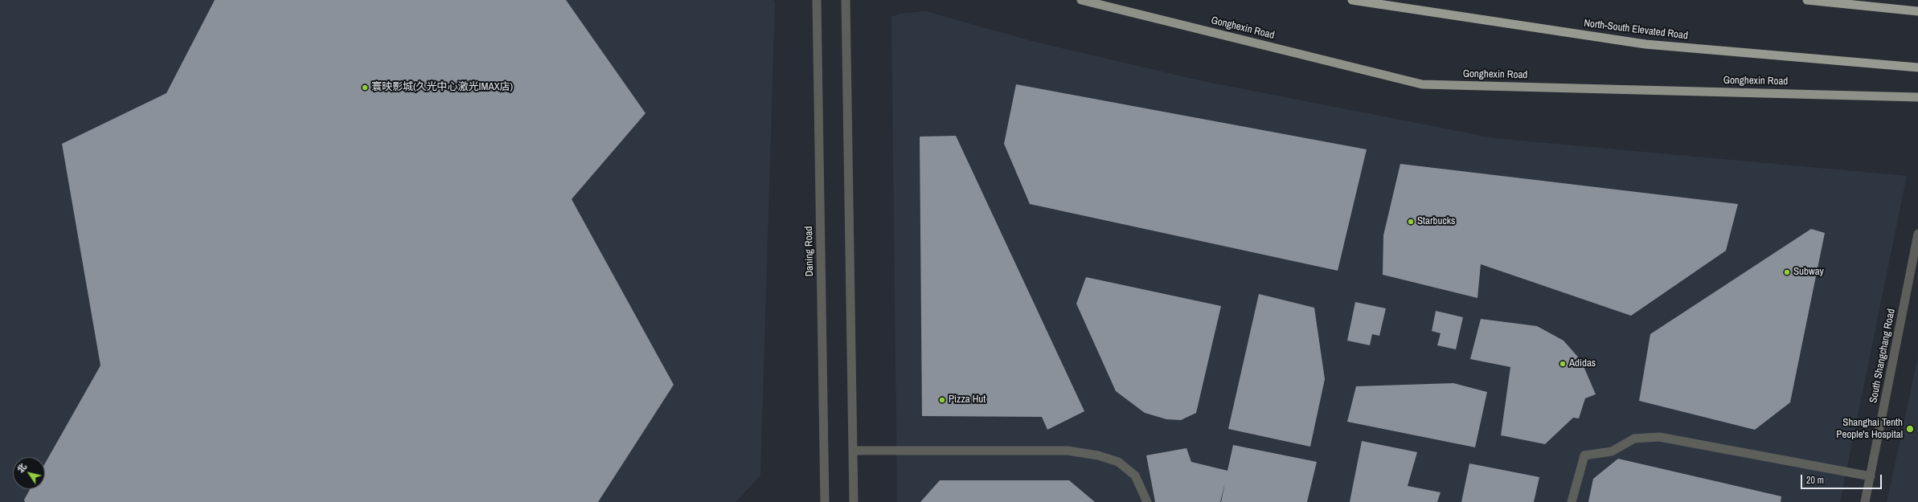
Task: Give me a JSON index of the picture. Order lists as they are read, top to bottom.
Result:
{
  "streets": {
    "highway": ["North-South Elevated Road"],
    "main road": ["Gonghexin Road"],
    "street": ["Daning Road", "South Shangchang Road"]
  },
  "places": [
    "寰映影城(久光中心激光IMAX店)",
    "Starbucks",
    "Subway",
    "Adidas",
    "Pizza Hut",
    "Shanghai Tenth People's Hospital"
  ],
  "scale_bar": "20 m",
  "north": "top left"
}
